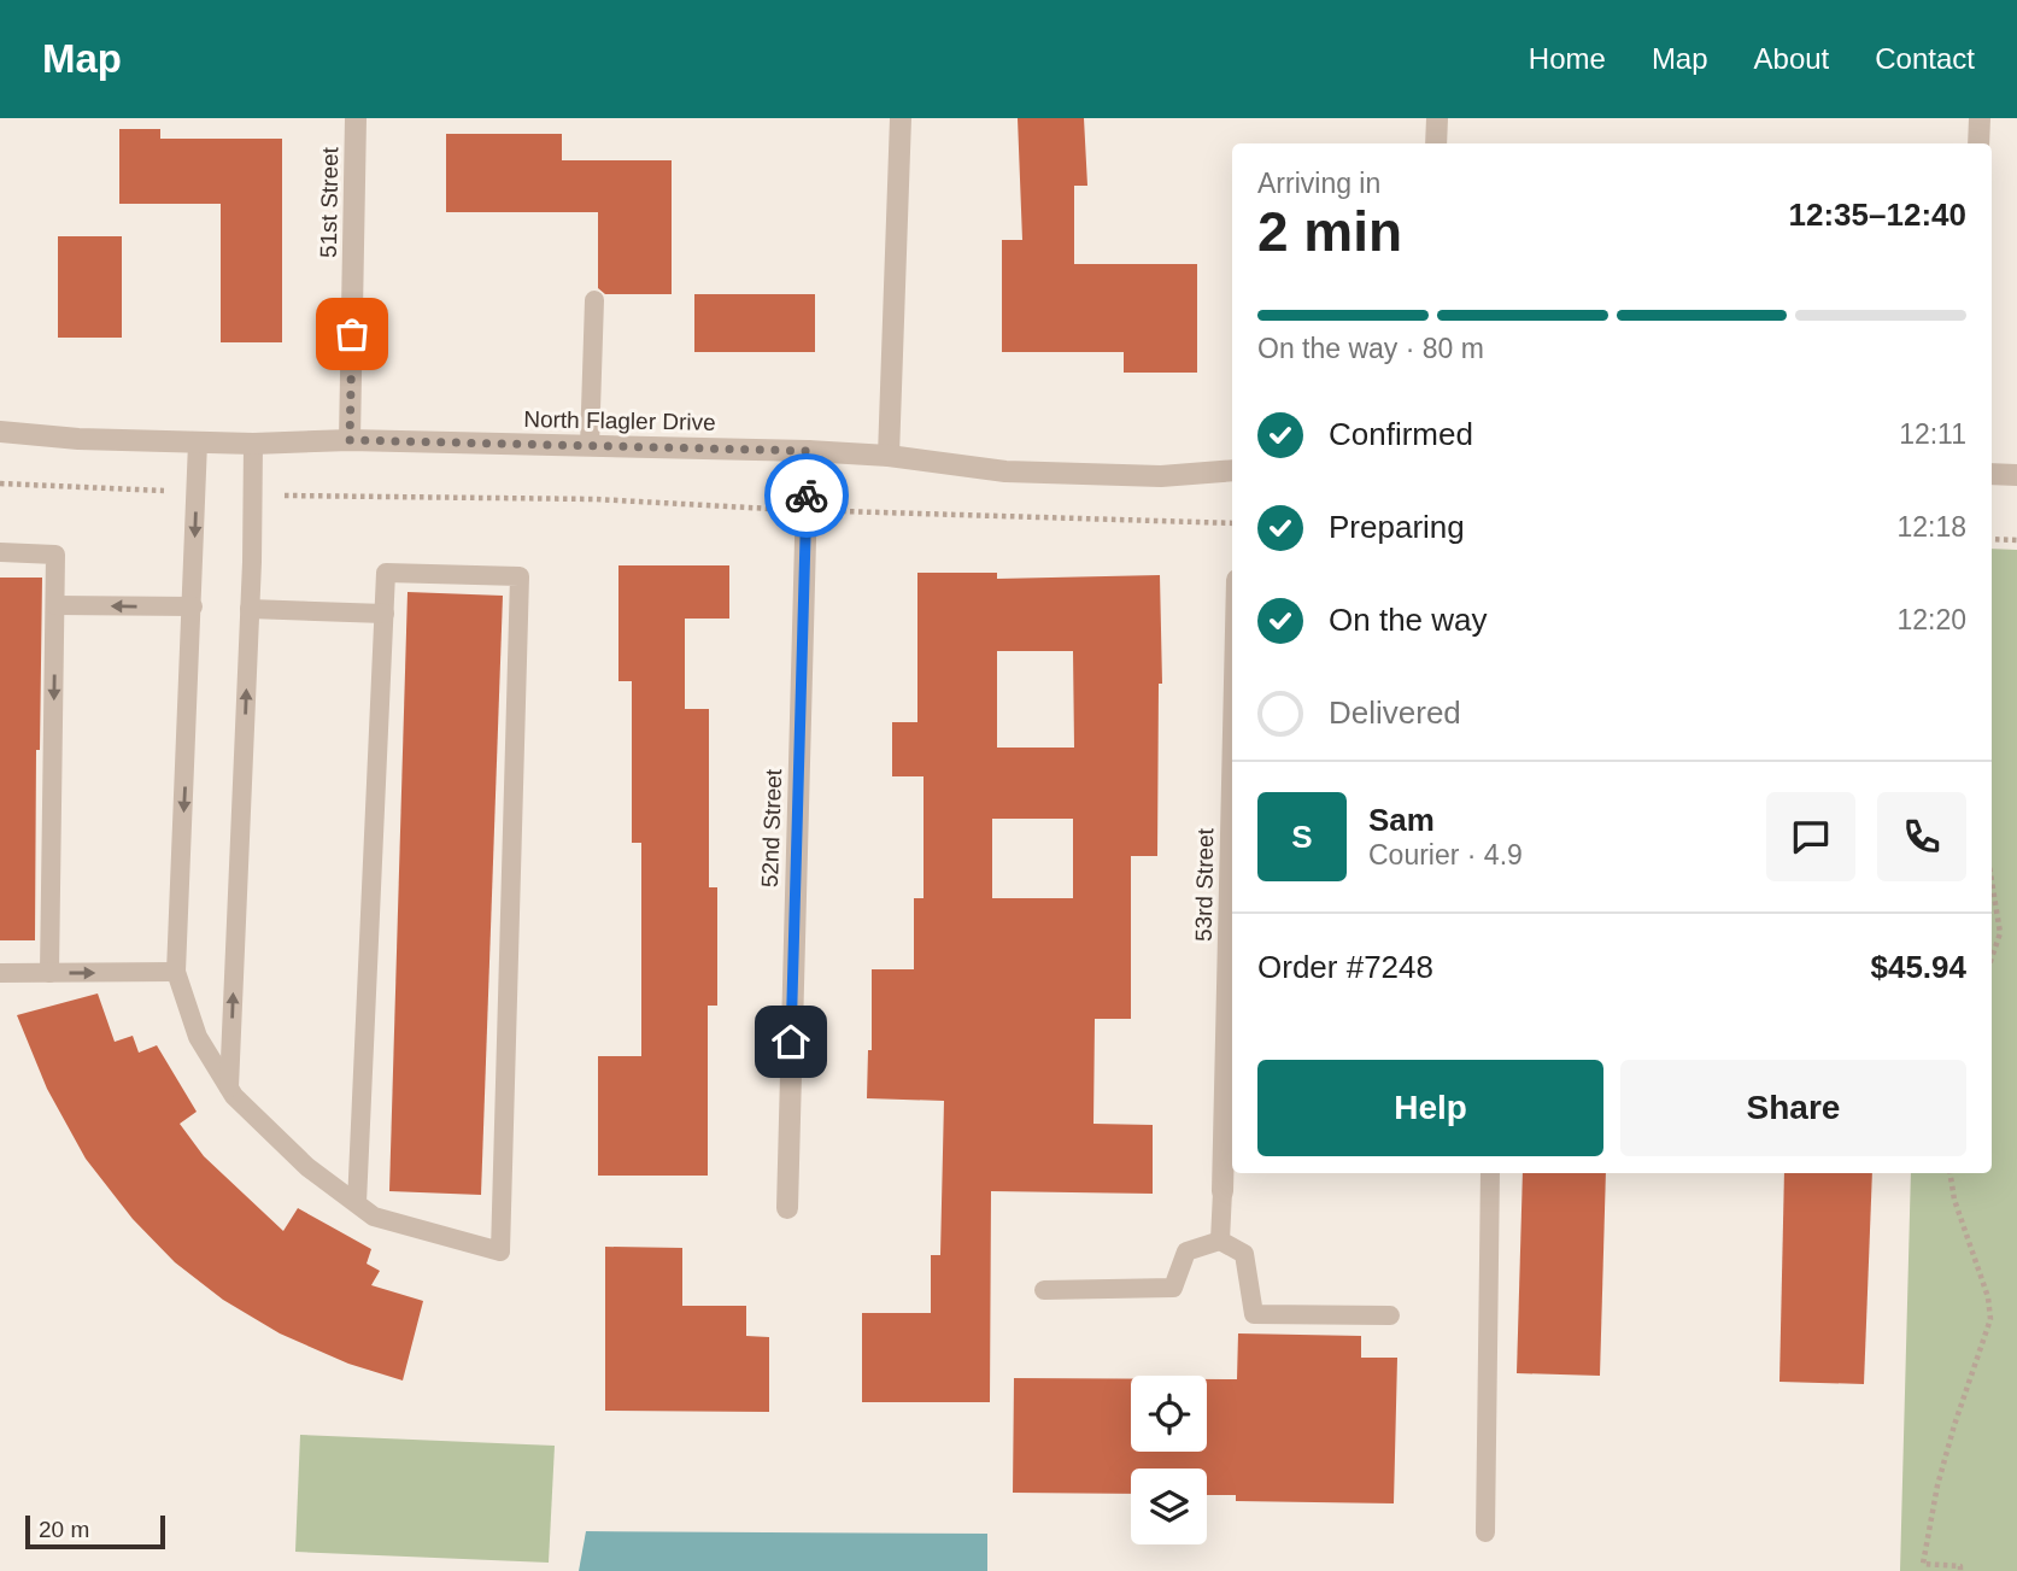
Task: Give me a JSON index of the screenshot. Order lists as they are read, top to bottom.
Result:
{
  "streets": {
    "street": [
      "51st Street",
      "North Flagler Drive",
      "52nd Street",
      "53rd Street"
    ]
  },
  "crossings": [
    ["51st Street", "North Flagler Drive"],
    ["North Flagler Drive", "52nd Street"]
  ],
  "scale_bar": "20 m",
  "page": {
    "header": "Map",
    "nav": [
      "Home",
      "Map",
      "About",
      "Contact"
    ],
    "heading": ["2 min", "Arriving in", "12:35–12:40"],
    "panel": [
      "Sam",
      "Courier · 4.9",
      "Order #7248",
      "$45.94"
    ],
    "bar": "On the way · 80 m",
    "list": [
      ["Confirmed", "12:11"],
      ["Preparing", "12:18"],
      ["On the way", "12:20"],
      "Delivered"
    ],
    "round": "S",
    "buttons": ["Help", "Share"],
    "scale": "20 m"
  }
}
